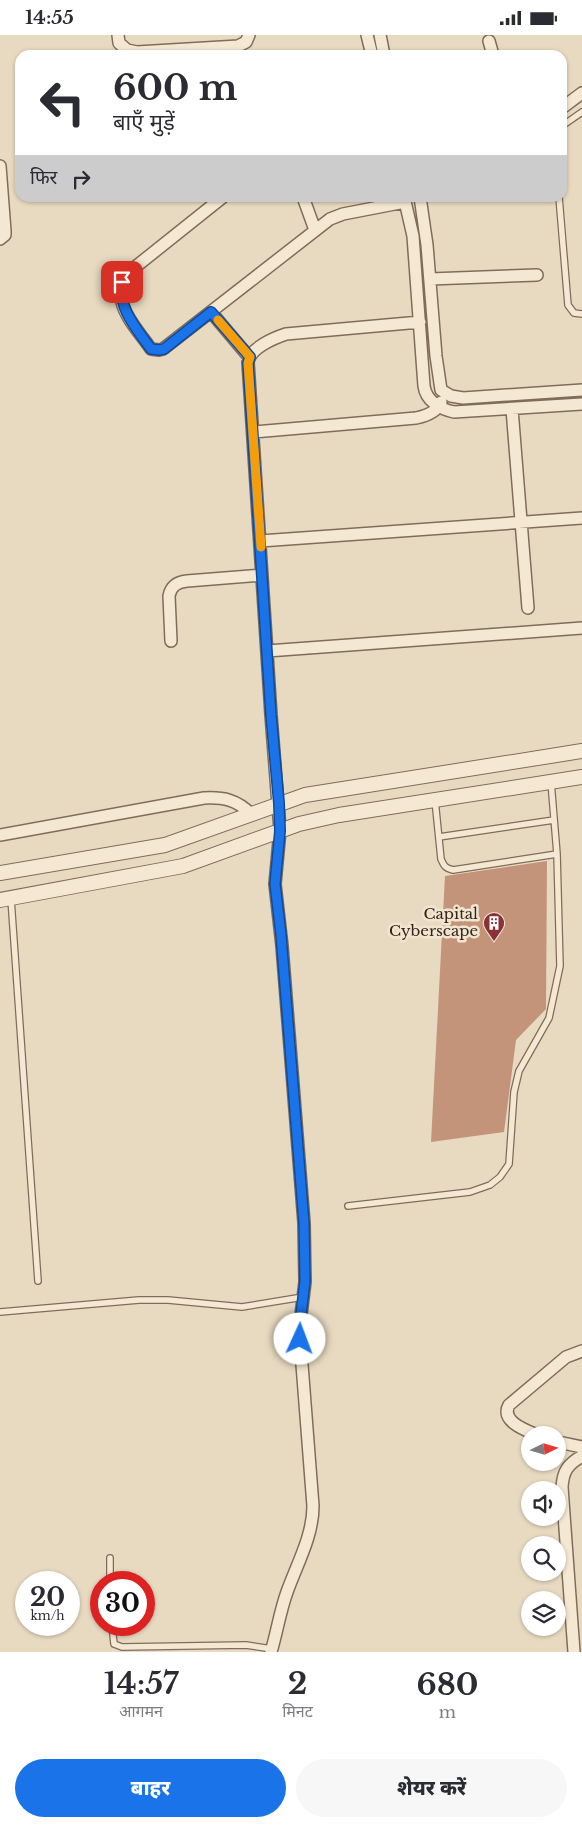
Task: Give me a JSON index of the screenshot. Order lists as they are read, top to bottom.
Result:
{
  "places": {
    "building": ["Capital Cyberscape"]
  },
  "north": "right",
  "page": {
    "status": "14:55",
    "turn": ["600 m", "बाएँ मुड़ें"],
    "then": "फिर",
    "speed": "20 km/h",
    "limit": "30",
    "eta": [
      "14:57",
      "आगमन",
      "2",
      "मिनट",
      "680",
      "m"
    ],
    "buttons": ["बाहर", "शेयर करें"]
  }
}
